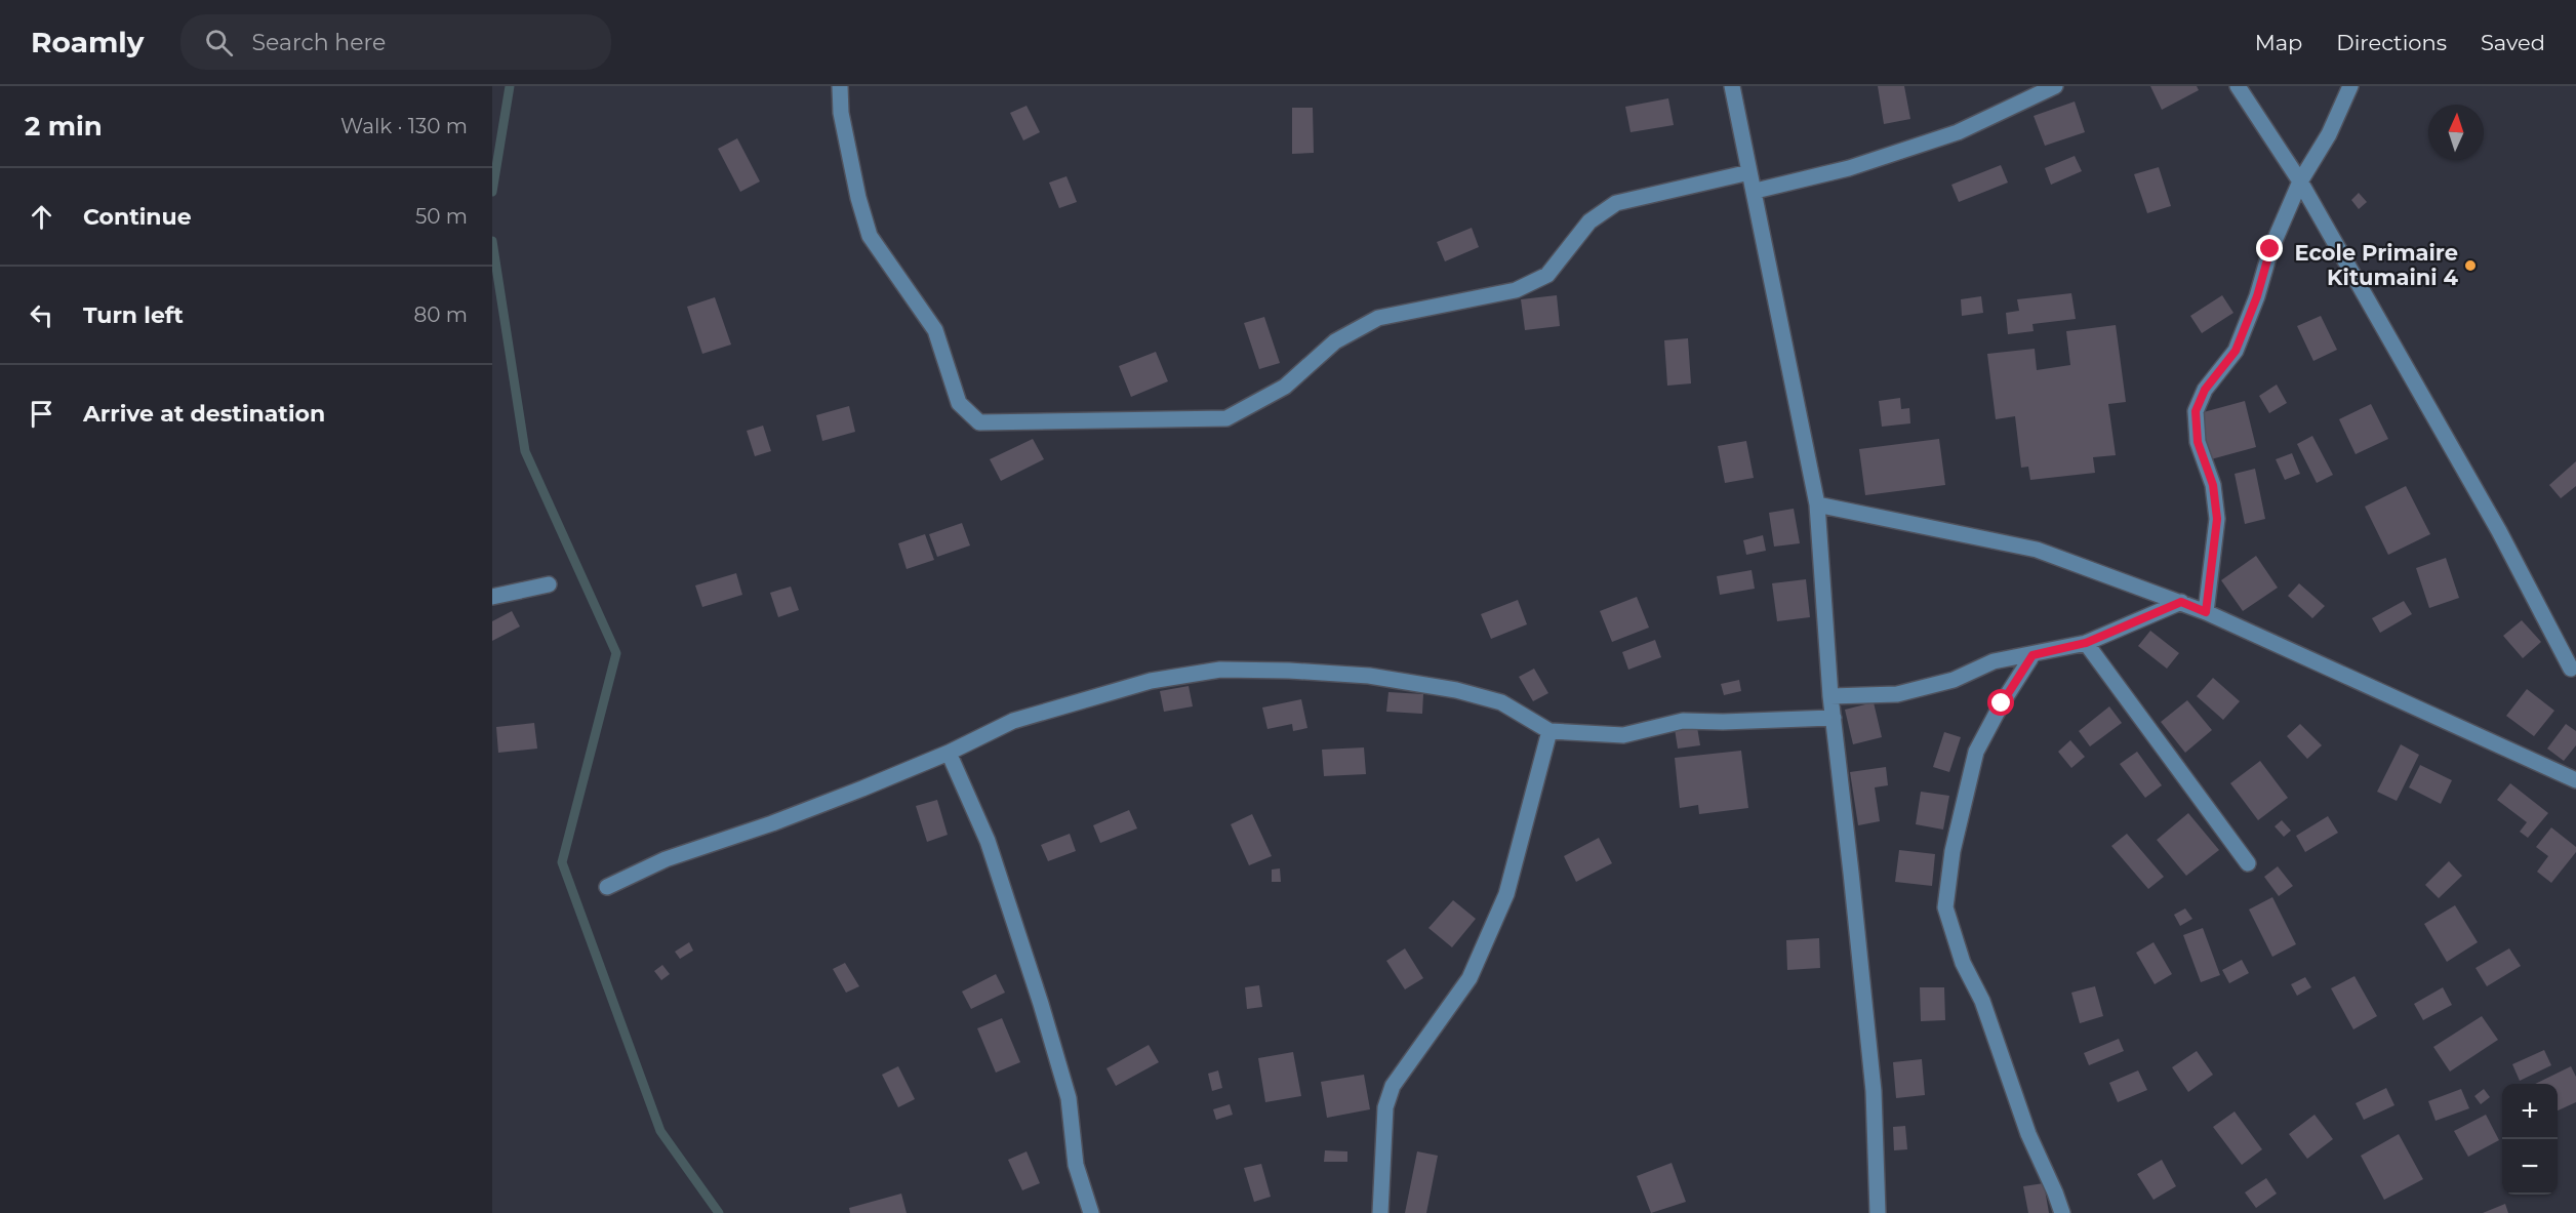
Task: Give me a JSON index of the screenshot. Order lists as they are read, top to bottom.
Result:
{
  "places": ["Ecole Primaire Kitumaini 4"],
  "north": "top",
  "page": {
    "header": "Roamly",
    "search": "Search here",
    "nav": ["Map", "Directions", "Saved"],
    "heading": ["2 min", "Walk · 130 m"],
    "list": [
      ["Continue", "50 m"],
      ["Turn left", "80 m"],
      "Arrive at destination"
    ],
    "map_buttons": ["+", "−"]
  }
}
